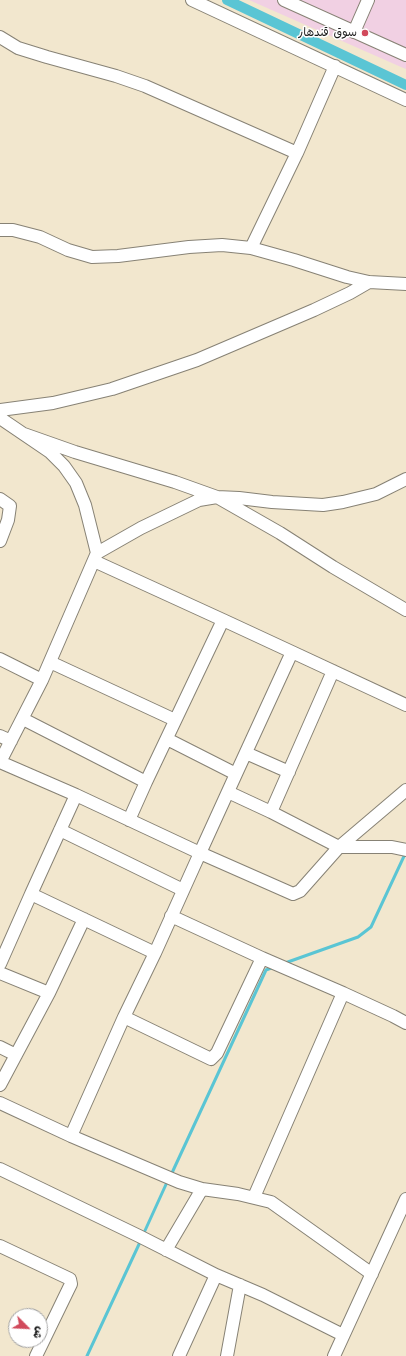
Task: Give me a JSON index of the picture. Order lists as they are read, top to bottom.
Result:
{
  "places": ["سوق قندهار"],
  "north": "bottom right"
}
